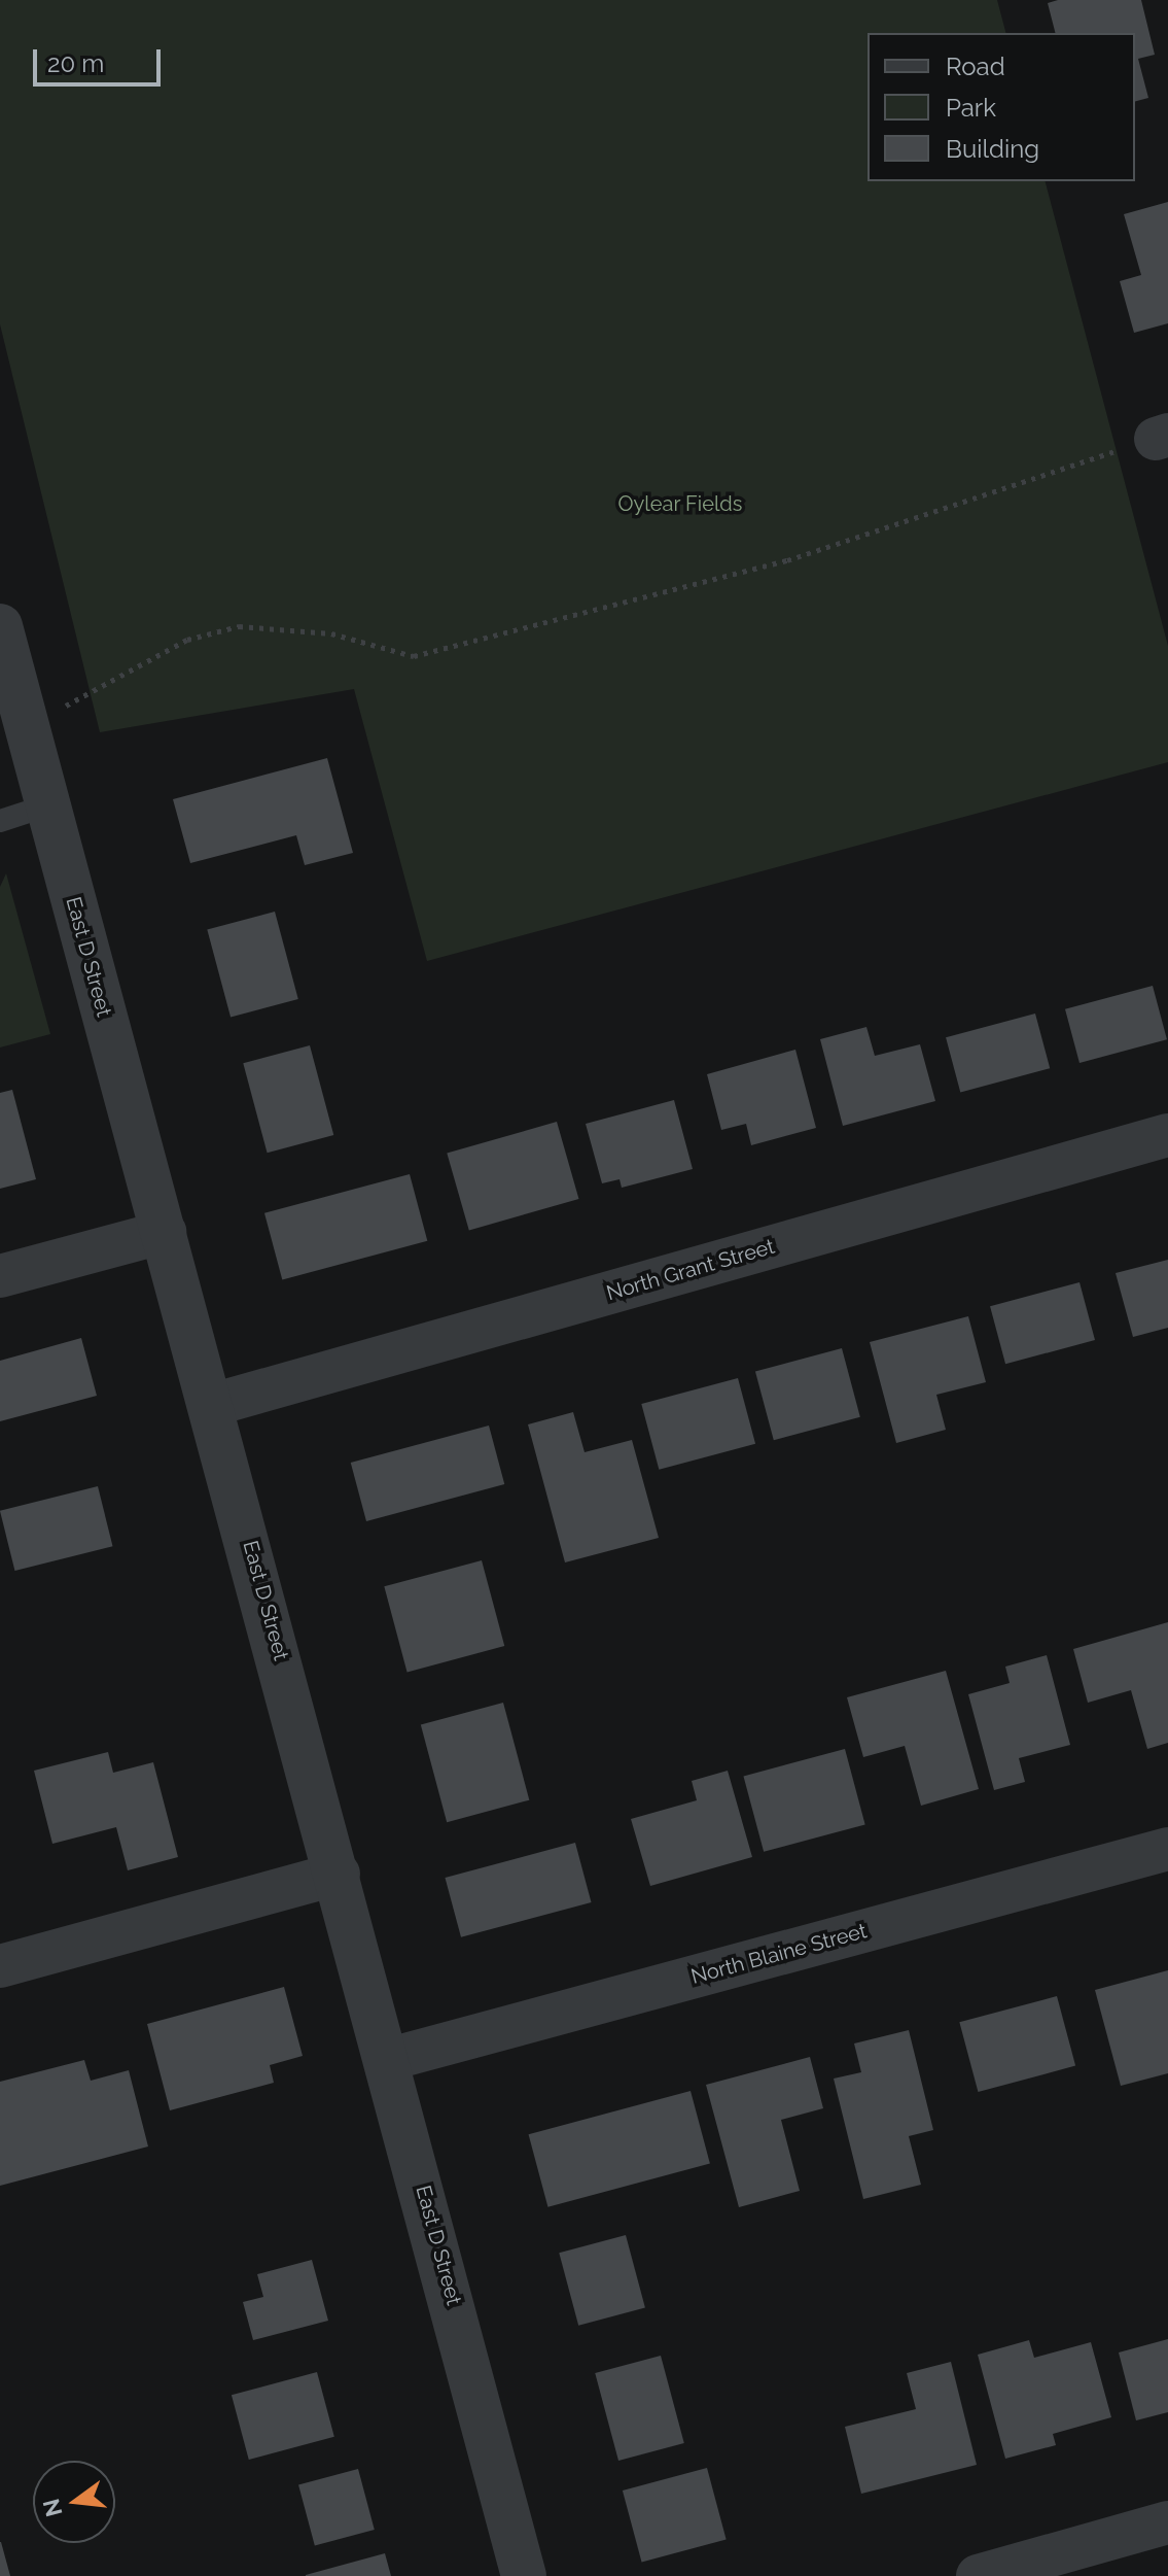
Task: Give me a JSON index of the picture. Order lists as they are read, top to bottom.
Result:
{
  "streets": {
    "street": ["East D Street", "North Grant Street", "North Blaine Street"]
  },
  "crossings": [
    ["East D Street", "North Grant Street"],
    ["East D Street", "North Blaine Street"]
  ],
  "parks": ["Oylear Fields"],
  "legend": ["Road", "Park", "Building"],
  "scale_bar": "20 m",
  "north": "left"
}
